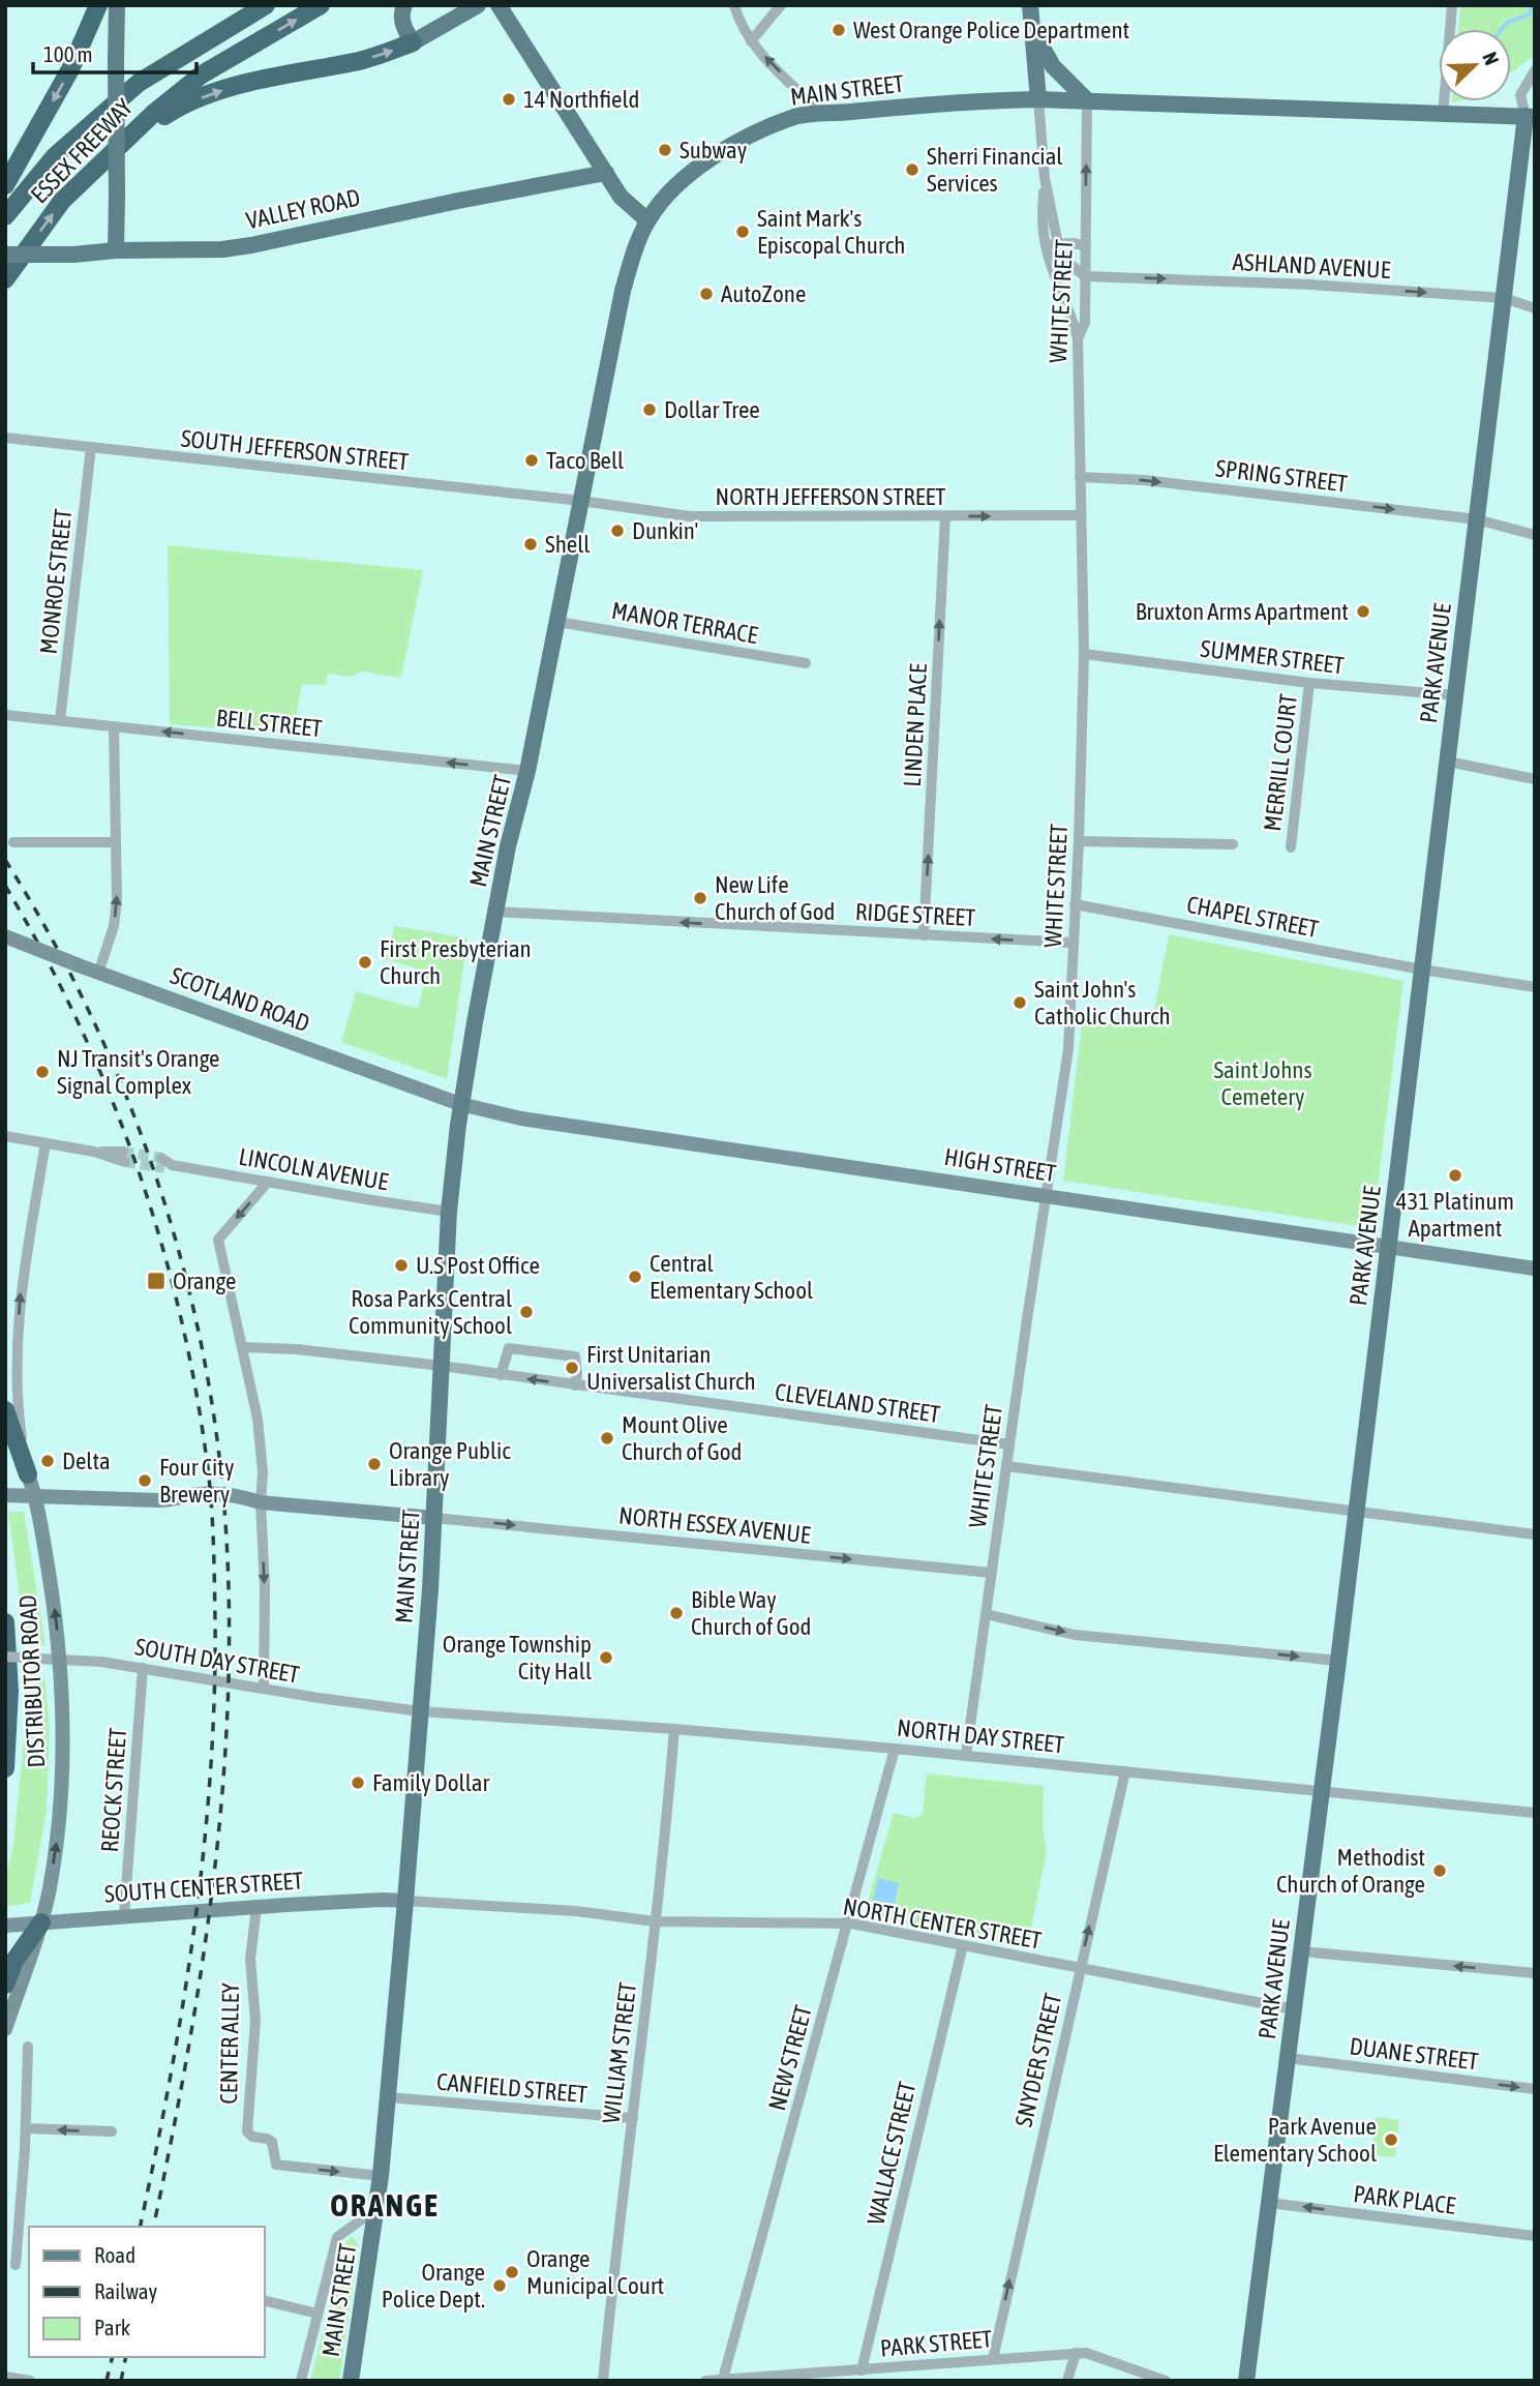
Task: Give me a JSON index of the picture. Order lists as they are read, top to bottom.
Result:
{
  "streets": {
    "highway": ["ESSEX FREEWAY"],
    "main road": [
      "MAIN STREET",
      "VALLEY ROAD",
      "PARK AVENUE",
      "SCOTLAND ROAD",
      "HIGH STREET",
      "DISTRIBUTOR ROAD",
      "SOUTH CENTER STREET"
    ],
    "street": [
      "ASHLAND AVENUE",
      "WHITE STREET",
      "SOUTH JEFFERSON STREET",
      "SPRING STREET",
      "NORTH JEFFERSON STREET",
      "MONROE STREET",
      "MANOR TERRACE",
      "SUMMER STREET",
      "BELL STREET",
      "LINDEN PLACE",
      "MERRILL COURT",
      "RIDGE STREET",
      "CHAPEL STREET",
      "LINCOLN AVENUE",
      "CLEVELAND STREET",
      "NORTH ESSEX AVENUE",
      "SOUTH DAY STREET",
      "NORTH DAY STREET",
      "REOCK STREET",
      "NORTH CENTER STREET",
      "CENTER ALLEY",
      "WILLIAM STREET",
      "DUANE STREET",
      "NEW STREET",
      "SNYDER STREET",
      "CANFIELD STREET",
      "WALLACE STREET",
      "PARK PLACE",
      "PARK STREET"
    ]
  },
  "crossings": [
    ["MAIN STREET", "WHITE STREET"],
    ["MAIN STREET", "SOUTH JEFFERSON STREET"],
    ["MAIN STREET", "NORTH JEFFERSON STREET"],
    ["MAIN STREET", "MANOR TERRACE"],
    ["MAIN STREET", "PARK AVENUE"],
    ["MAIN STREET", "BELL STREET"],
    ["MAIN STREET", "RIDGE STREET"],
    ["MAIN STREET", "SCOTLAND ROAD"],
    ["MAIN STREET", "HIGH STREET"],
    ["MAIN STREET", "LINCOLN AVENUE"],
    ["MAIN STREET", "CLEVELAND STREET"],
    ["MAIN STREET", "NORTH ESSEX AVENUE"],
    ["MAIN STREET", "SOUTH DAY STREET"],
    ["MAIN STREET", "NORTH DAY STREET"],
    ["MAIN STREET", "SOUTH CENTER STREET"],
    ["MAIN STREET", "NORTH CENTER STREET"],
    ["MAIN STREET", "CENTER ALLEY"],
    ["MAIN STREET", "CANFIELD STREET"],
    ["ASHLAND AVENUE", "WHITE STREET"],
    ["ASHLAND AVENUE", "PARK AVENUE"],
    ["WHITE STREET", "SPRING STREET"],
    ["WHITE STREET", "NORTH JEFFERSON STREET"],
    ["WHITE STREET", "SUMMER STREET"],
    ["WHITE STREET", "RIDGE STREET"],
    ["WHITE STREET", "CHAPEL STREET"],
    ["WHITE STREET", "HIGH STREET"],
    ["WHITE STREET", "CLEVELAND STREET"],
    ["WHITE STREET", "NORTH ESSEX AVENUE"],
    ["WHITE STREET", "NORTH DAY STREET"],
    ["SOUTH JEFFERSON STREET", "NORTH JEFFERSON STREET"],
    ["SOUTH JEFFERSON STREET", "MONROE STREET"],
    ["SPRING STREET", "PARK AVENUE"],
    ["NORTH JEFFERSON STREET", "LINDEN PLACE"],
    ["MONROE STREET", "BELL STREET"],
    ["SUMMER STREET", "PARK AVENUE"],
    ["SUMMER STREET", "MERRILL COURT"],
    ["PARK AVENUE", "CHAPEL STREET"],
    ["PARK AVENUE", "HIGH STREET"],
    ["PARK AVENUE", "NORTH DAY STREET"],
    ["PARK AVENUE", "NORTH CENTER STREET"],
    ["PARK AVENUE", "DUANE STREET"],
    ["PARK AVENUE", "PARK PLACE"],
    ["LINDEN PLACE", "RIDGE STREET"],
    ["SCOTLAND ROAD", "HIGH STREET"],
    ["SOUTH DAY STREET", "DISTRIBUTOR ROAD"],
    ["SOUTH DAY STREET", "NORTH DAY STREET"],
    ["SOUTH DAY STREET", "REOCK STREET"],
    ["DISTRIBUTOR ROAD", "SOUTH CENTER STREET"],
    ["NORTH DAY STREET", "WILLIAM STREET"],
    ["NORTH DAY STREET", "NEW STREET"],
    ["NORTH DAY STREET", "SNYDER STREET"],
    ["REOCK STREET", "SOUTH CENTER STREET"],
    ["SOUTH CENTER STREET", "NORTH CENTER STREET"],
    ["SOUTH CENTER STREET", "CENTER ALLEY"],
    ["NORTH CENTER STREET", "WILLIAM STREET"],
    ["NORTH CENTER STREET", "NEW STREET"],
    ["NORTH CENTER STREET", "SNYDER STREET"],
    ["NORTH CENTER STREET", "WALLACE STREET"],
    ["WILLIAM STREET", "CANFIELD STREET"],
    ["NEW STREET", "PARK STREET"],
    ["SNYDER STREET", "PARK STREET"],
    ["WALLACE STREET", "PARK STREET"]
  ],
  "one_way": [
    "ASHLAND AVENUE",
    "SPRING STREET",
    "BELL STREET",
    "LINDEN PLACE",
    "RIDGE STREET",
    "NORTH ESSEX AVENUE",
    "DISTRIBUTOR ROAD",
    "DUANE STREET",
    "SNYDER STREET",
    "PARK PLACE"
  ],
  "districts": ["ORANGE"],
  "parks": ["Saint Johns Cemetery"],
  "places": {
    "other": [
      "West Orange Police Department",
      "14 Northfield",
      "Subway",
      "Sherri Financial Services",
      "Saint Mark's Episcopal Church",
      "AutoZone",
      "Dollar Tree",
      "Taco Bell",
      "Dunkin'",
      "Shell",
      "Bruxton Arms Apartment",
      "New Life Church of God",
      "First Presbyterian Church",
      "Saint John's Catholic Church",
      "NJ Transit's Orange Signal Complex",
      "431 Platinum Apartment",
      "U.S Post Office",
      "Central Elementary School",
      "Rosa Parks Central Community School",
      "First Unitarian Universalist Church",
      "Mount Olive Church of God",
      "Delta",
      "Orange Public Library",
      "Four City Brewery",
      "Bible Way Church of God",
      "Orange Township City Hall",
      "Family Dollar",
      "Methodist Church of Orange",
      "Park Avenue Elementary School",
      "Orange Municipal Court",
      "Orange Police Dept."
    ],
    "transit": ["Orange"]
  },
  "legend": ["Road", "Railway", "Park"],
  "scale_bar": "100 m",
  "north": "top right"
}
